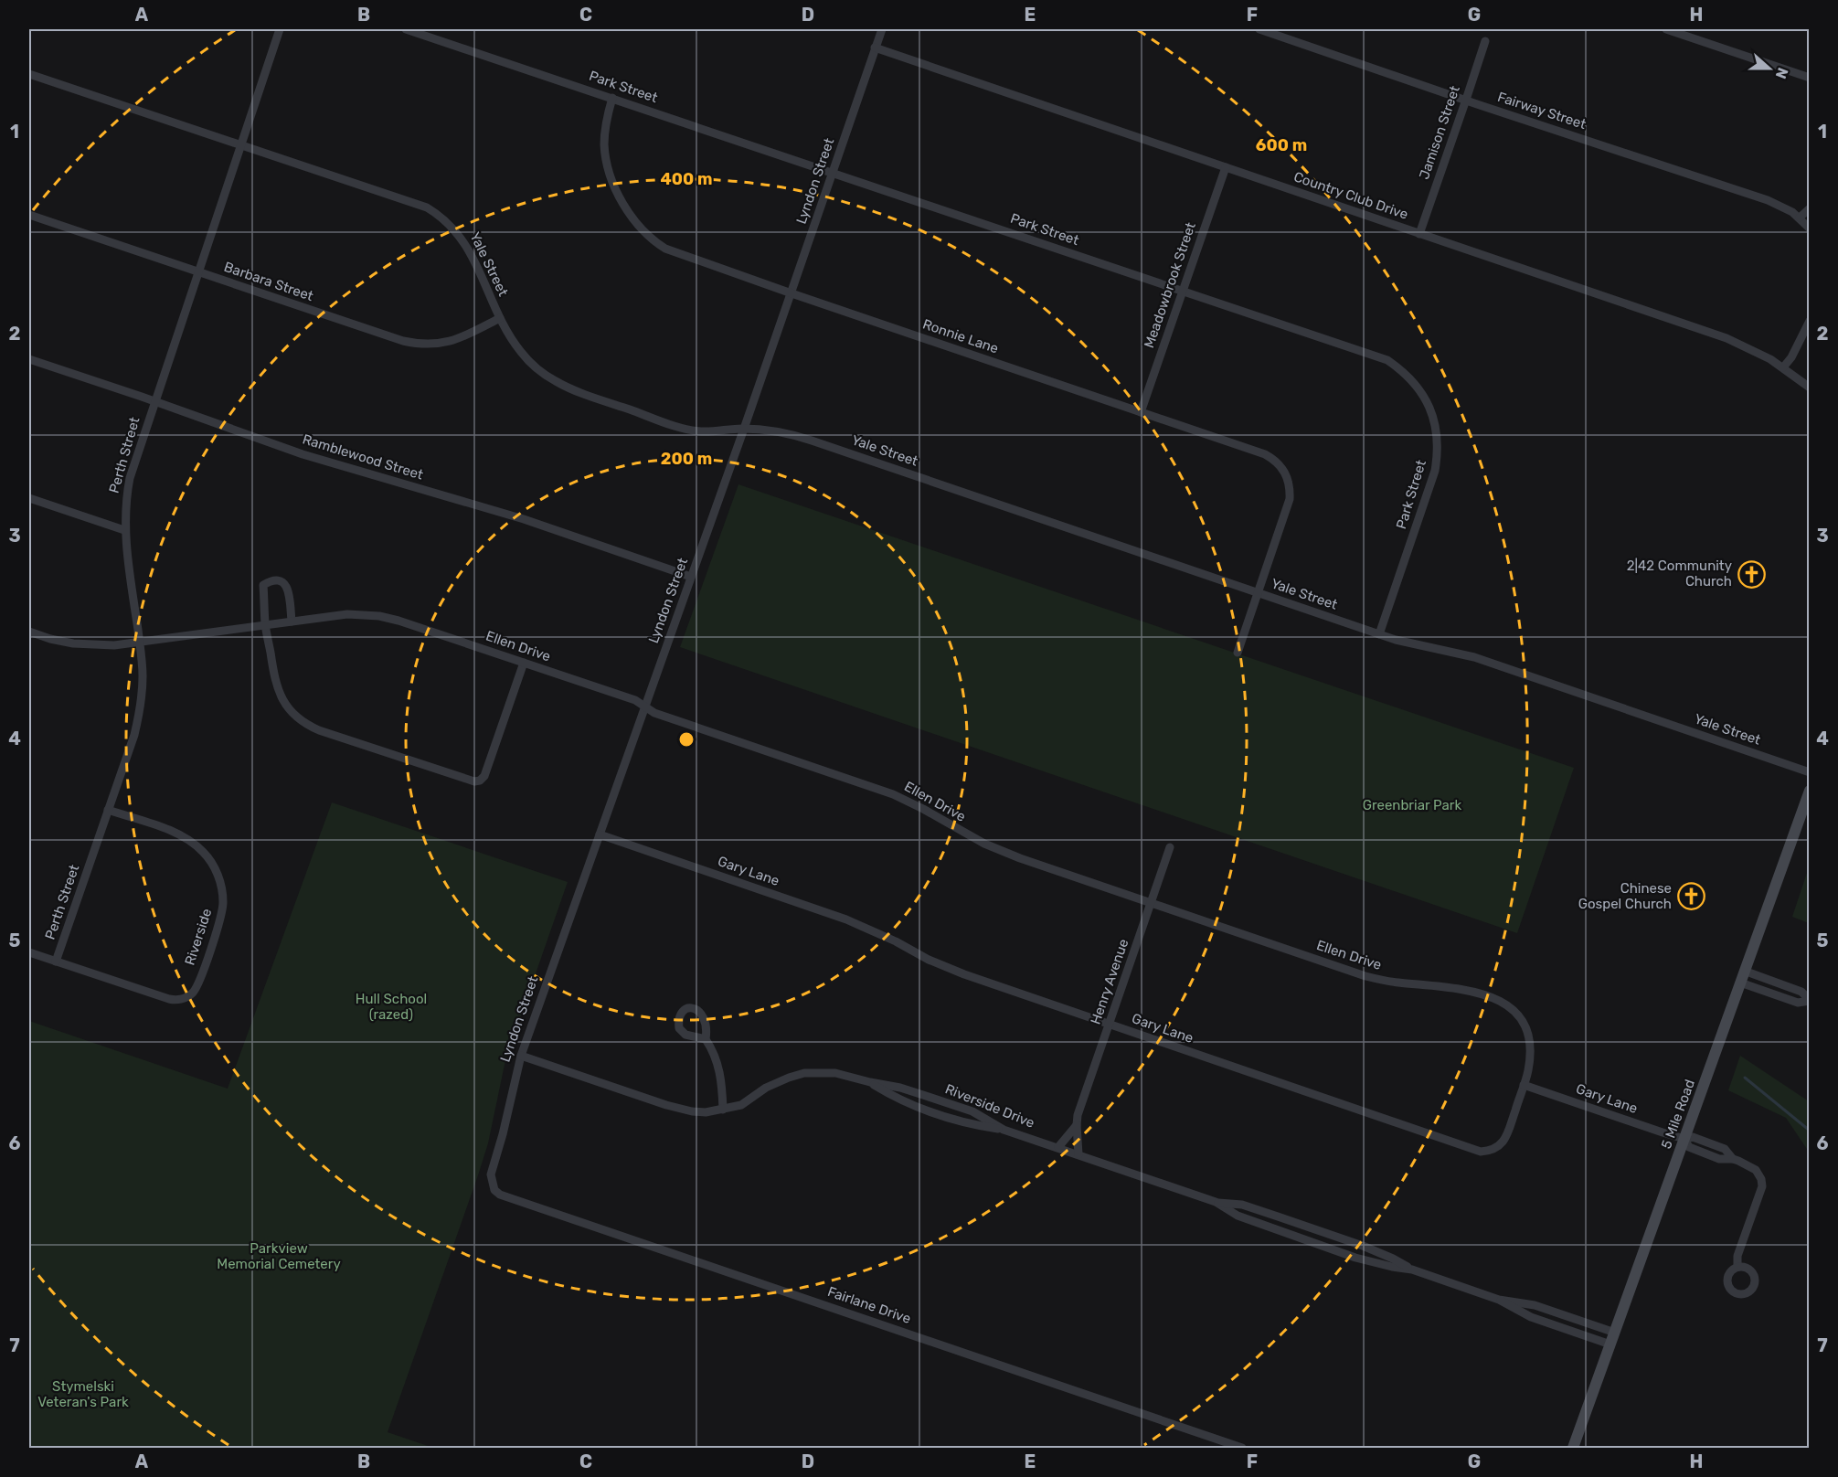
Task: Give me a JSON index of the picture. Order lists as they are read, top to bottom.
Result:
{
  "streets": {
    "main road": ["5 Mile Road"],
    "street": [
      "Park Street",
      "Fairway Street",
      "Jamison Street",
      "Lyndon Street",
      "Country Club Drive",
      "Yale Street",
      "Barbara Street",
      "Meadowbrook Street",
      "Ronnie Lane",
      "Perth Street",
      "Ramblewood Street",
      "Ellen Drive",
      "Gary Lane",
      "Riverside",
      "Henry Avenue",
      "Riverside Drive",
      "Fairlane Drive"
    ]
  },
  "crossings": [
    ["Park Street", "Lyndon Street"],
    ["Park Street", "Yale Street"],
    ["Park Street", "Meadowbrook Street"],
    ["Park Street", "Ronnie Lane"],
    ["Fairway Street", "Jamison Street"],
    ["Jamison Street", "Country Club Drive"],
    ["Lyndon Street", "Country Club Drive"],
    ["Lyndon Street", "Yale Street"],
    ["Lyndon Street", "Ronnie Lane"],
    ["Lyndon Street", "Ramblewood Street"],
    ["Lyndon Street", "Ellen Drive"],
    ["Lyndon Street", "Gary Lane"],
    ["Lyndon Street", "Riverside Drive"],
    ["Lyndon Street", "Fairlane Drive"],
    ["Country Club Drive", "Meadowbrook Street"],
    ["Yale Street", "Barbara Street"],
    ["Yale Street", "Ronnie Lane"],
    ["Yale Street", "Perth Street"],
    ["Barbara Street", "Perth Street"],
    ["Meadowbrook Street", "Ronnie Lane"],
    ["Perth Street", "Ramblewood Street"],
    ["Perth Street", "Ellen Drive"],
    ["Perth Street", "Riverside"],
    ["Ellen Drive", "Gary Lane"],
    ["Ellen Drive", "Henry Avenue"],
    ["Gary Lane", "Henry Avenue"],
    ["Gary Lane", "5 Mile Road"],
    ["Henry Avenue", "Riverside Drive"],
    ["Riverside Drive", "5 Mile Road"]
  ],
  "parks": [
    "Greenbriar Park",
    "Hull School (razed)",
    "Parkview Memorial Cemetery",
    "Stymelski Veteran's Park"
  ],
  "places": {
    "church": ["2|42 Community Church", "Chinese Gospel Church"]
  },
  "north": "right",
  "grid": {
    "columns": [
      "A",
      "B",
      "C",
      "D",
      "E",
      "F",
      "G",
      "H"
    ],
    "rows": [
      "1",
      "2",
      "3",
      "4",
      "5",
      "6",
      "7"
    ]
  },
  "rings": ["600 m", "400 m", "200 m"]
}
